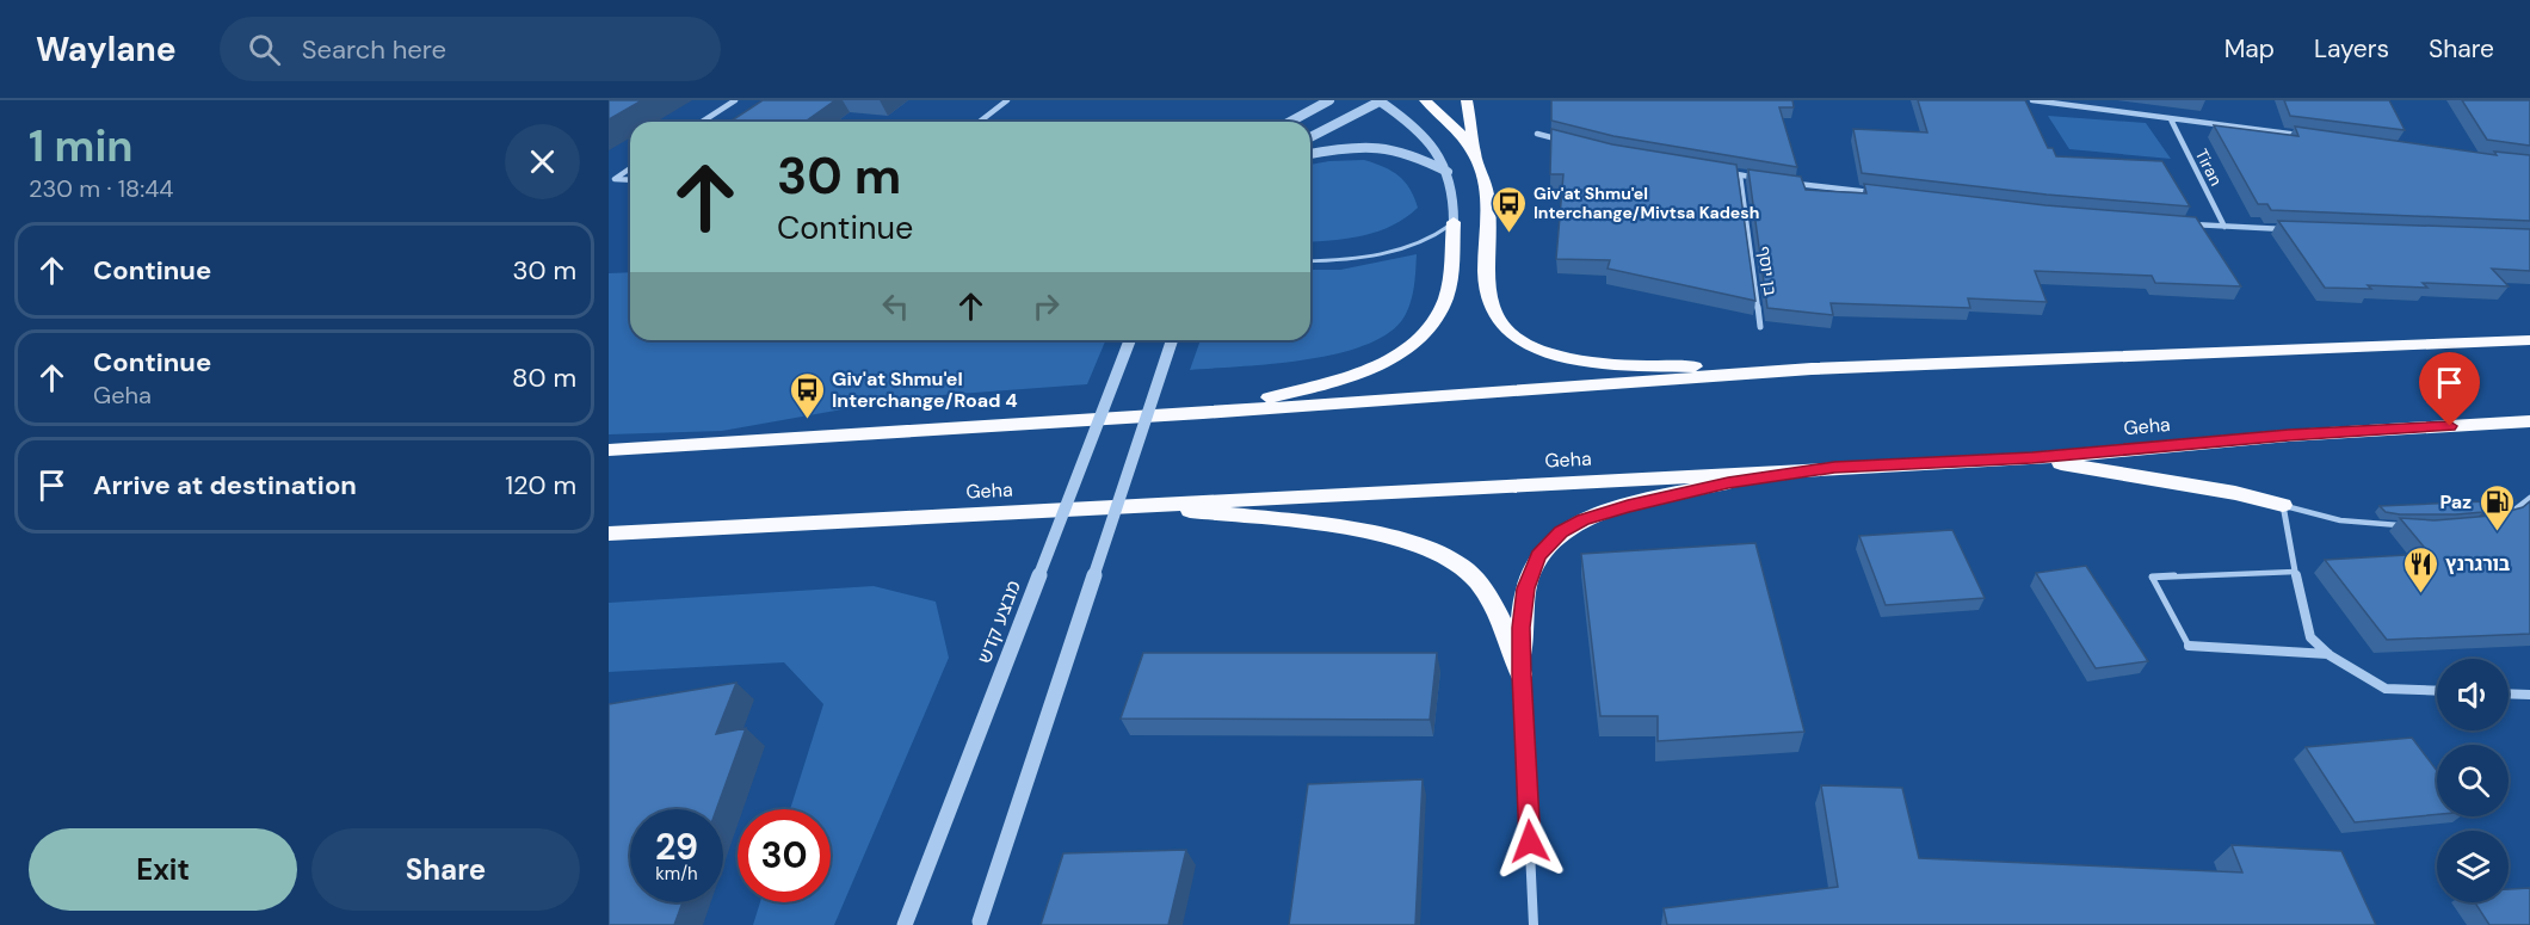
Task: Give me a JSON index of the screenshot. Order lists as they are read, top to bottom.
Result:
{
  "streets": {
    "highway": ["Geha"],
    "street": ["Tiran", "בן יוסף", "מבצע קדש"]
  },
  "places": {
    "bus stop": ["Giv'at Shmu'el Interchange/Mivtsa Kadesh", "Giv'at Shmu'el Interchange/Road 4"],
    "fuel station": ["Paz"],
    "restaurant": ["בורגרנץ"]
  },
  "page": {
    "header": "Waylane",
    "search": "Search here",
    "nav": ["Map", "Layers", "Share"],
    "heading": ["1 min", "230 m · 18:44"],
    "turn": ["30 m", "Continue"],
    "list": [
      {
        "name": "Continue",
        "value": "30 m"
      },
      {
        "name": "Continue",
        "note": "Geha",
        "value": "80 m"
      },
      {
        "name": "Arrive at destination",
        "value": "120 m"
      }
    ],
    "speed": "29 km/h",
    "limit": "30",
    "buttons": ["Exit", "Share"]
  }
}
